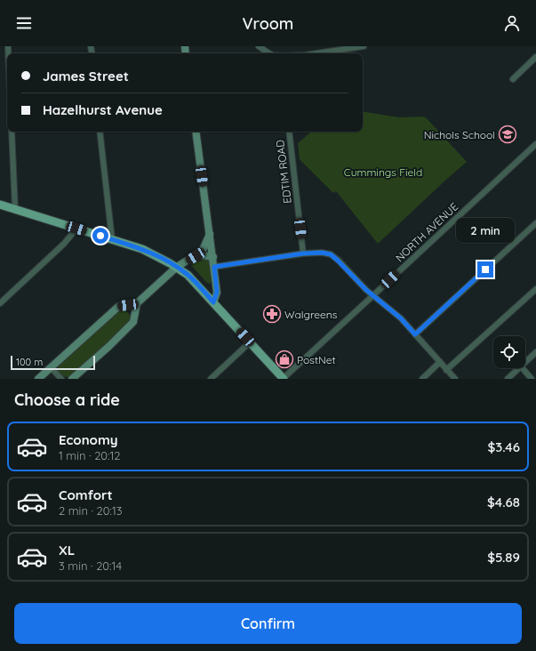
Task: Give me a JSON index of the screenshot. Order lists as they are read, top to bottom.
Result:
{
  "streets": {
    "street": ["EDTIM ROAD", "NORTH AVENUE"]
  },
  "parks": ["Cummings Field"],
  "places": {
    "school or university": ["Nichols School"],
    "pharmacy": ["Walgreens"],
    "shop": ["PostNet"]
  },
  "scale_bar": "100 m",
  "page": {
    "header": "Vroom",
    "banner": ["James Street", "Hazelhurst Avenue"],
    "bubble": "2 min",
    "scale": "100 m",
    "heading": "Choose a ride",
    "list": [
      {
        "name": "Economy",
        "note": "1 min · 20:12",
        "value": "$3.46"
      },
      {
        "name": "Comfort",
        "note": "2 min · 20:13",
        "value": "$4.68"
      },
      {
        "name": "XL",
        "note": "3 min · 20:14",
        "value": "$5.89"
      }
    ],
    "buttons": "Confirm"
  }
}
